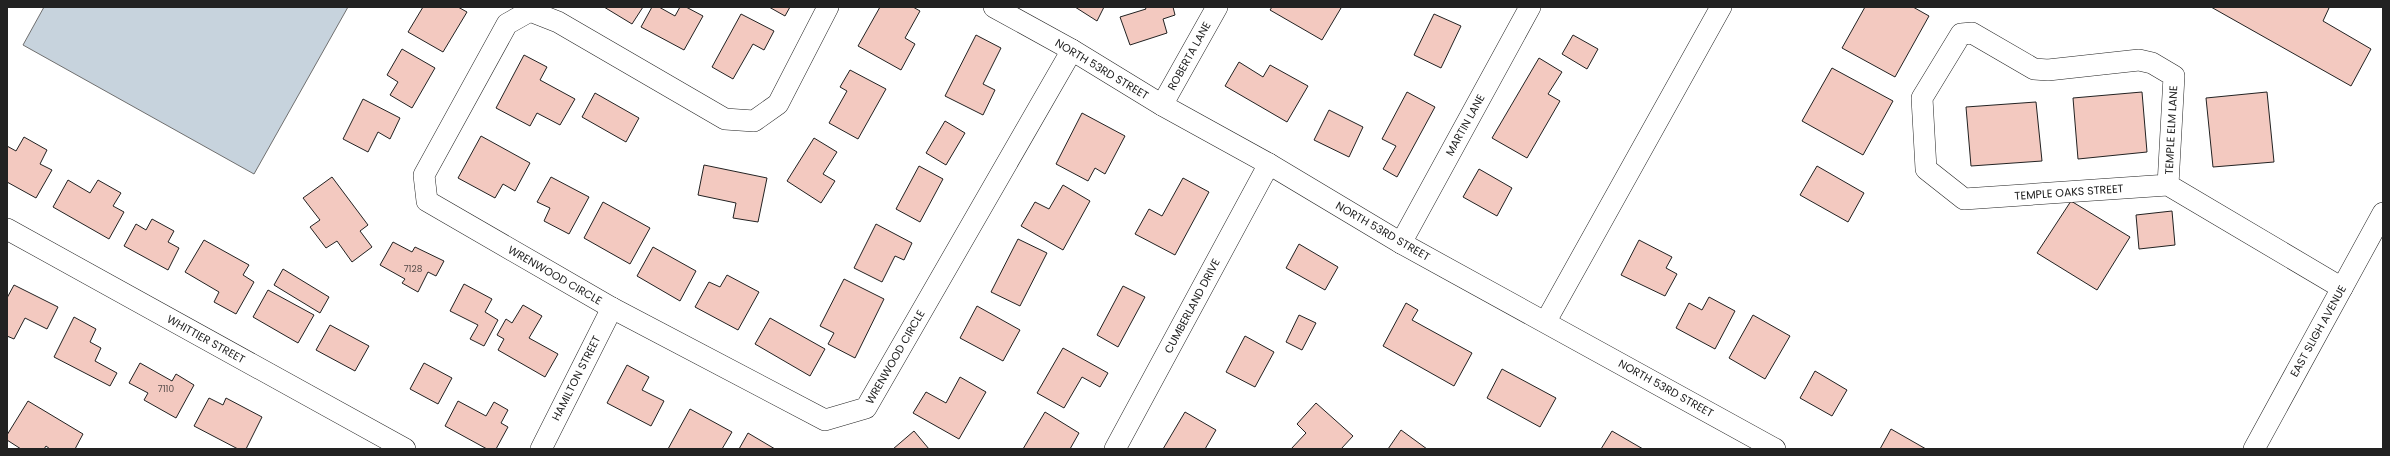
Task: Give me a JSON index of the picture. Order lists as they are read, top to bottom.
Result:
{
  "streets": {
    "street": [
      "ROBERTA LANE",
      "NORTH 53RD STREET",
      "MARTIN LANE",
      "TEMPLE ELM LANE",
      "TEMPLE OAKS STREET",
      "WRENWOOD CIRCLE",
      "CUMBERLAND DRIVE",
      "EAST SLIGH AVENUE",
      "WHITTIER STREET",
      "HAMILTON STREET"
    ]
  },
  "crossings": [
    ["ROBERTA LANE", "NORTH 53RD STREET"],
    ["NORTH 53RD STREET", "MARTIN LANE"],
    ["NORTH 53RD STREET", "WRENWOOD CIRCLE"],
    ["NORTH 53RD STREET", "CUMBERLAND DRIVE"],
    ["TEMPLE ELM LANE", "TEMPLE OAKS STREET"],
    ["WRENWOOD CIRCLE", "HAMILTON STREET"]
  ],
  "house_numbers": ["7128", "7110"]
}
